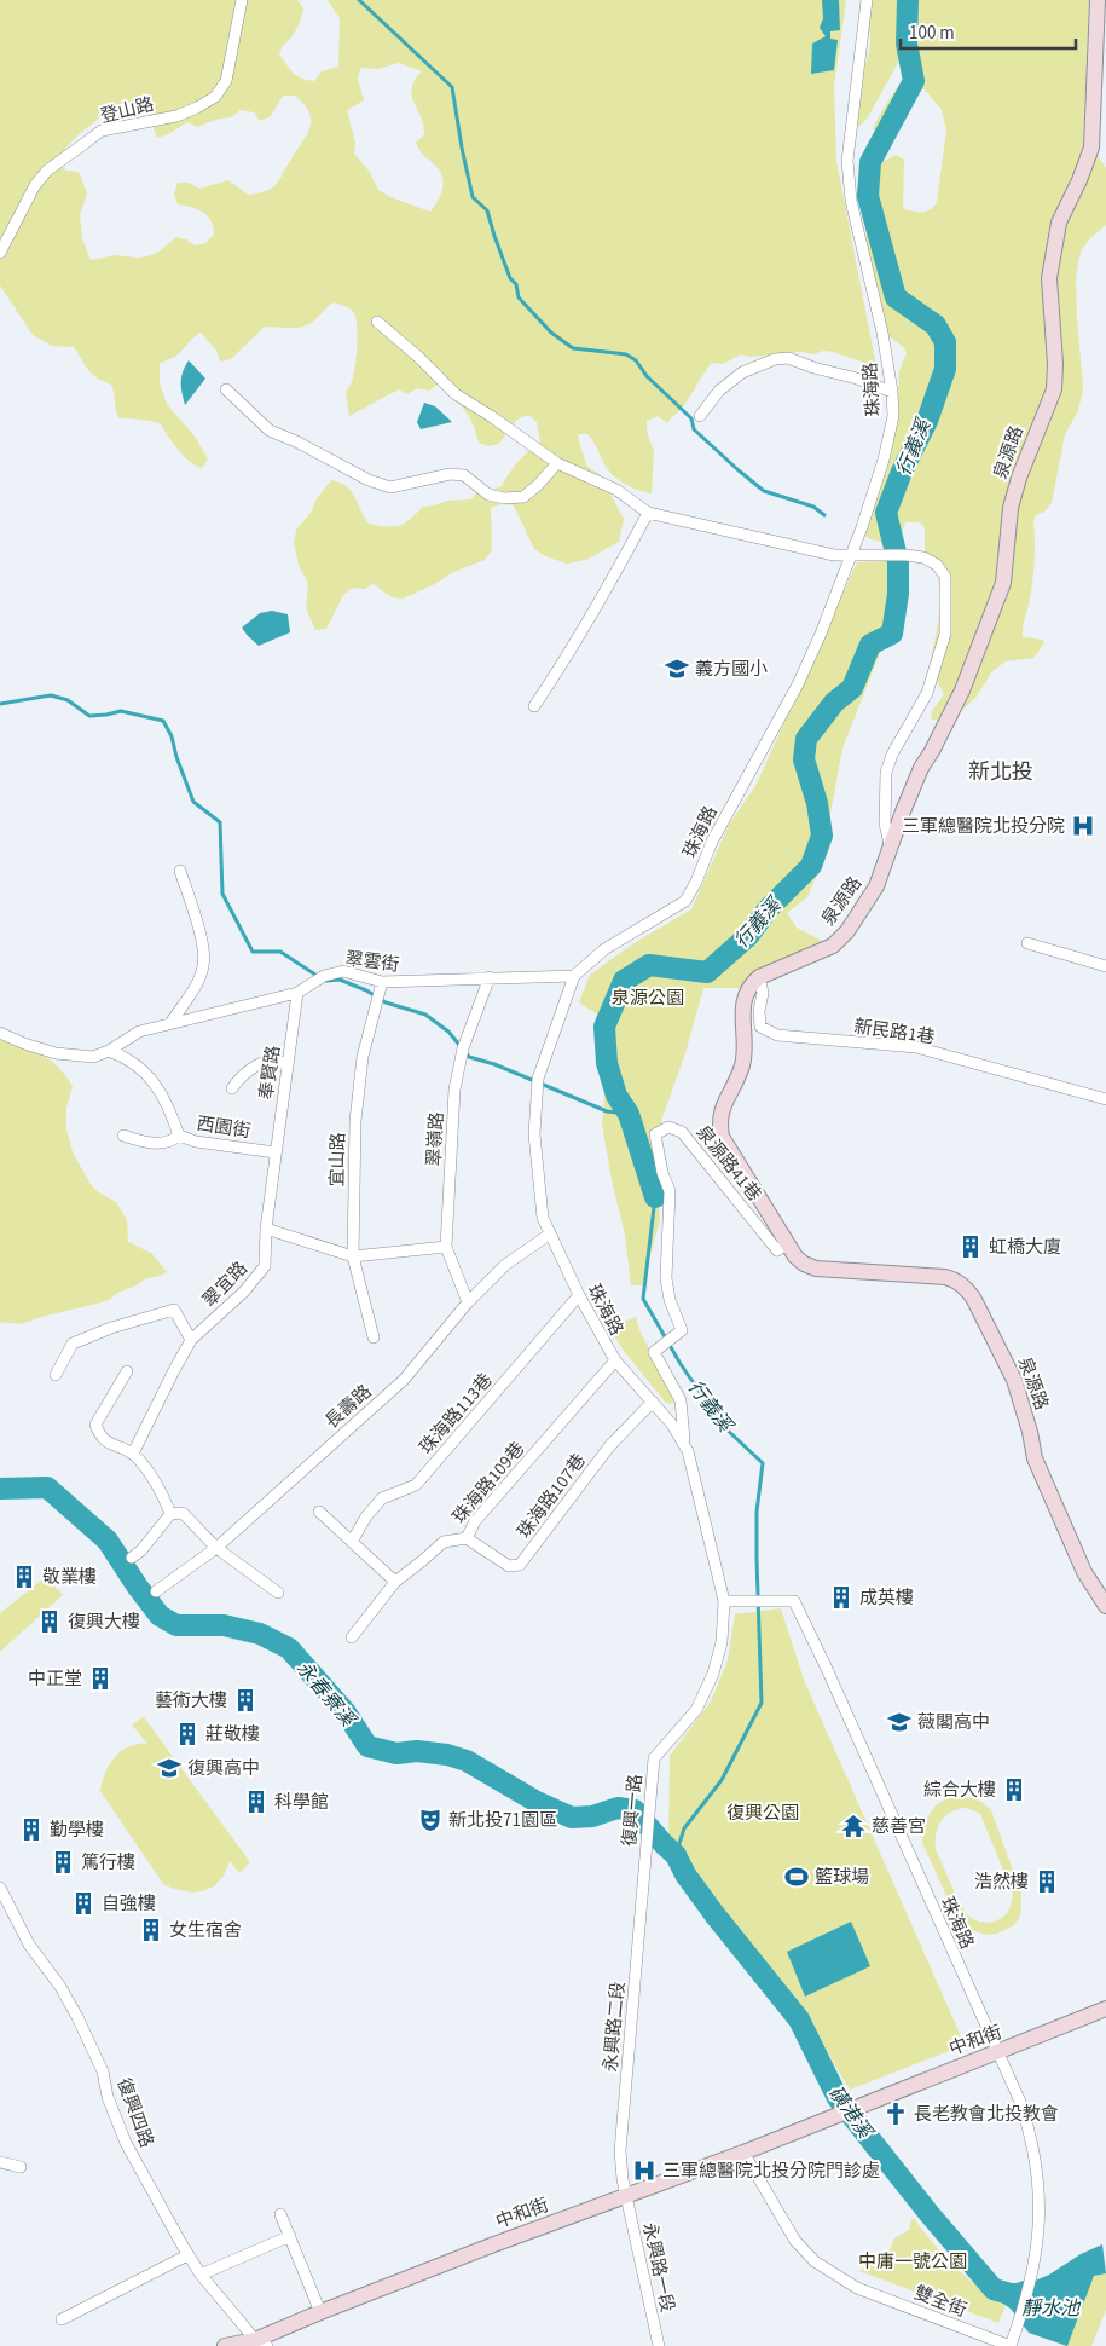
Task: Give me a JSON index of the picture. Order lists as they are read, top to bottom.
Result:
{
  "streets": {
    "street": [
      "登山路",
      "珠海路",
      "泉源路",
      "翠雲街",
      "新民路1巷",
      "奉賢路",
      "西園街",
      "翠嶺路",
      "宜山路",
      "泉源路41巷",
      "翠宜路",
      "長壽路",
      "珠海路113巷",
      "珠海路109巷",
      "珠海路107巷",
      "復興一路",
      "永興路二段",
      "中和街",
      "復興四路",
      "永興路一段",
      "雙全街"
    ]
  },
  "crossings": [
    ["珠海路", "翠雲街"],
    ["珠海路", "泉源路41巷"],
    ["珠海路", "長壽路"],
    ["珠海路", "珠海路113巷"],
    ["珠海路", "珠海路109巷"],
    ["珠海路", "珠海路107巷"],
    ["珠海路", "復興一路"],
    ["珠海路", "中和街"],
    ["珠海路", "雙全街"],
    ["泉源路", "新民路1巷"],
    ["泉源路", "泉源路41巷"],
    ["翠雲街", "奉賢路"],
    ["翠雲街", "西園街"],
    ["翠雲街", "翠嶺路"],
    ["翠雲街", "宜山路"],
    ["奉賢路", "西園街"],
    ["奉賢路", "翠宜路"],
    ["翠嶺路", "長壽路"],
    ["珠海路109巷", "珠海路107巷"],
    ["復興一路", "永興路二段"],
    ["永興路二段", "中和街"],
    ["永興路二段", "永興路一段"],
    ["中和街", "復興四路"],
    ["中和街", "永興路一段"],
    ["中和街", "雙全街"]
  ],
  "districts": ["新北投"],
  "water": [
    "行義溪",
    "永春寮溪",
    "磺港溪",
    "靜水池"
  ],
  "parks": ["泉源公園", "復興公園", "中庸一號公園"],
  "places": {
    "school or university": ["義方國小", "薇閣高中", "復興高中"],
    "hospital": ["三軍總醫院北投分院", "三軍總醫院北投分院門診處"],
    "building": [
      "虹橋大廈",
      "敬業樓",
      "成英樓",
      "復興大樓",
      "中正堂",
      "藝術大樓",
      "莊敬樓",
      "綜合大樓",
      "科學館",
      "勤學樓",
      "篤行樓",
      "浩然樓",
      "自強樓",
      "女生宿舍"
    ],
    "theatre": ["新北投71園區"],
    "temple": ["慈善宮"],
    "sports": ["籃球場"],
    "church": ["長老教會北投教會"]
  },
  "scale_bar": "100 m"
}
